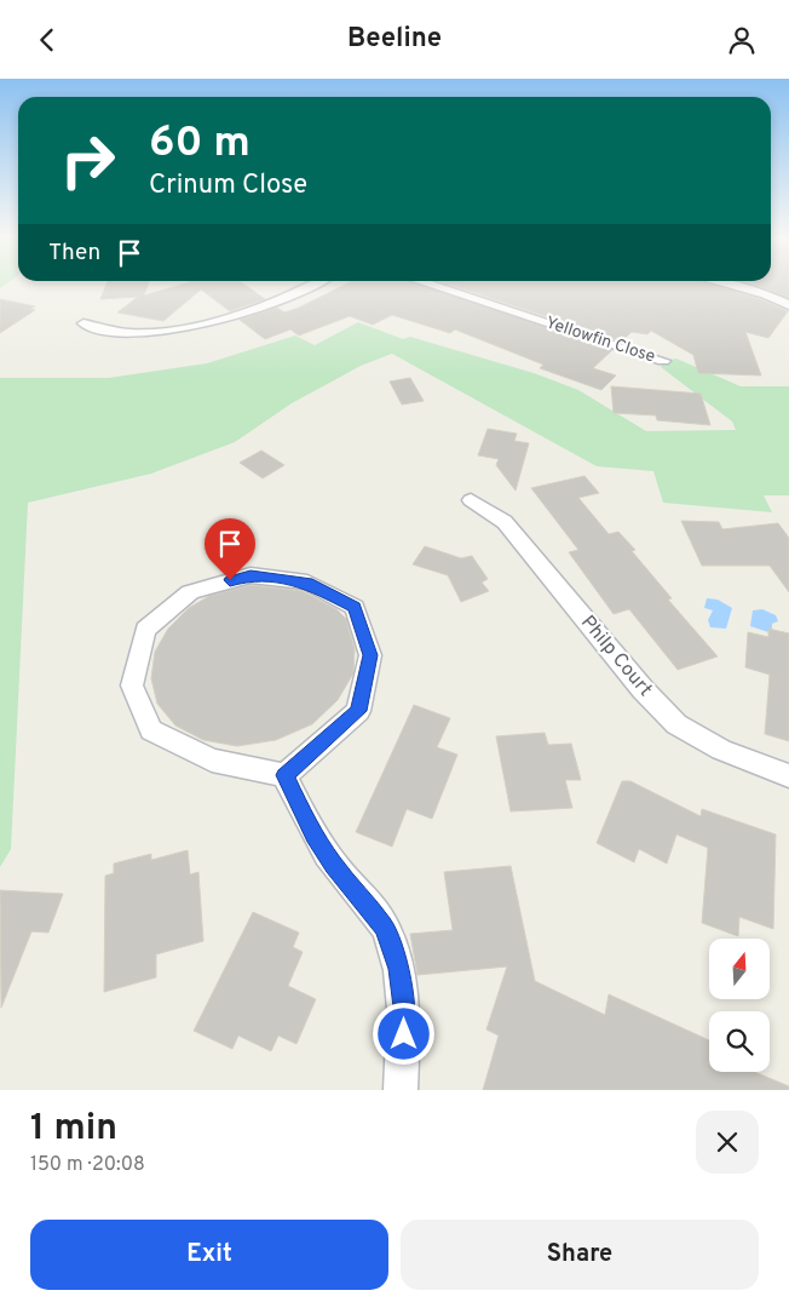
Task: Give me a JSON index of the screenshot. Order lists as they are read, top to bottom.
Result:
{
  "streets": {
    "street": ["Yellowfin Close", "Philp Court"]
  },
  "north": "top",
  "page": {
    "header": "Beeline",
    "turn": ["60 m", "Crinum Close"],
    "then": "Then",
    "heading": ["1 min", "150 m · 20:08"],
    "buttons": ["Exit", "Share"]
  }
}
